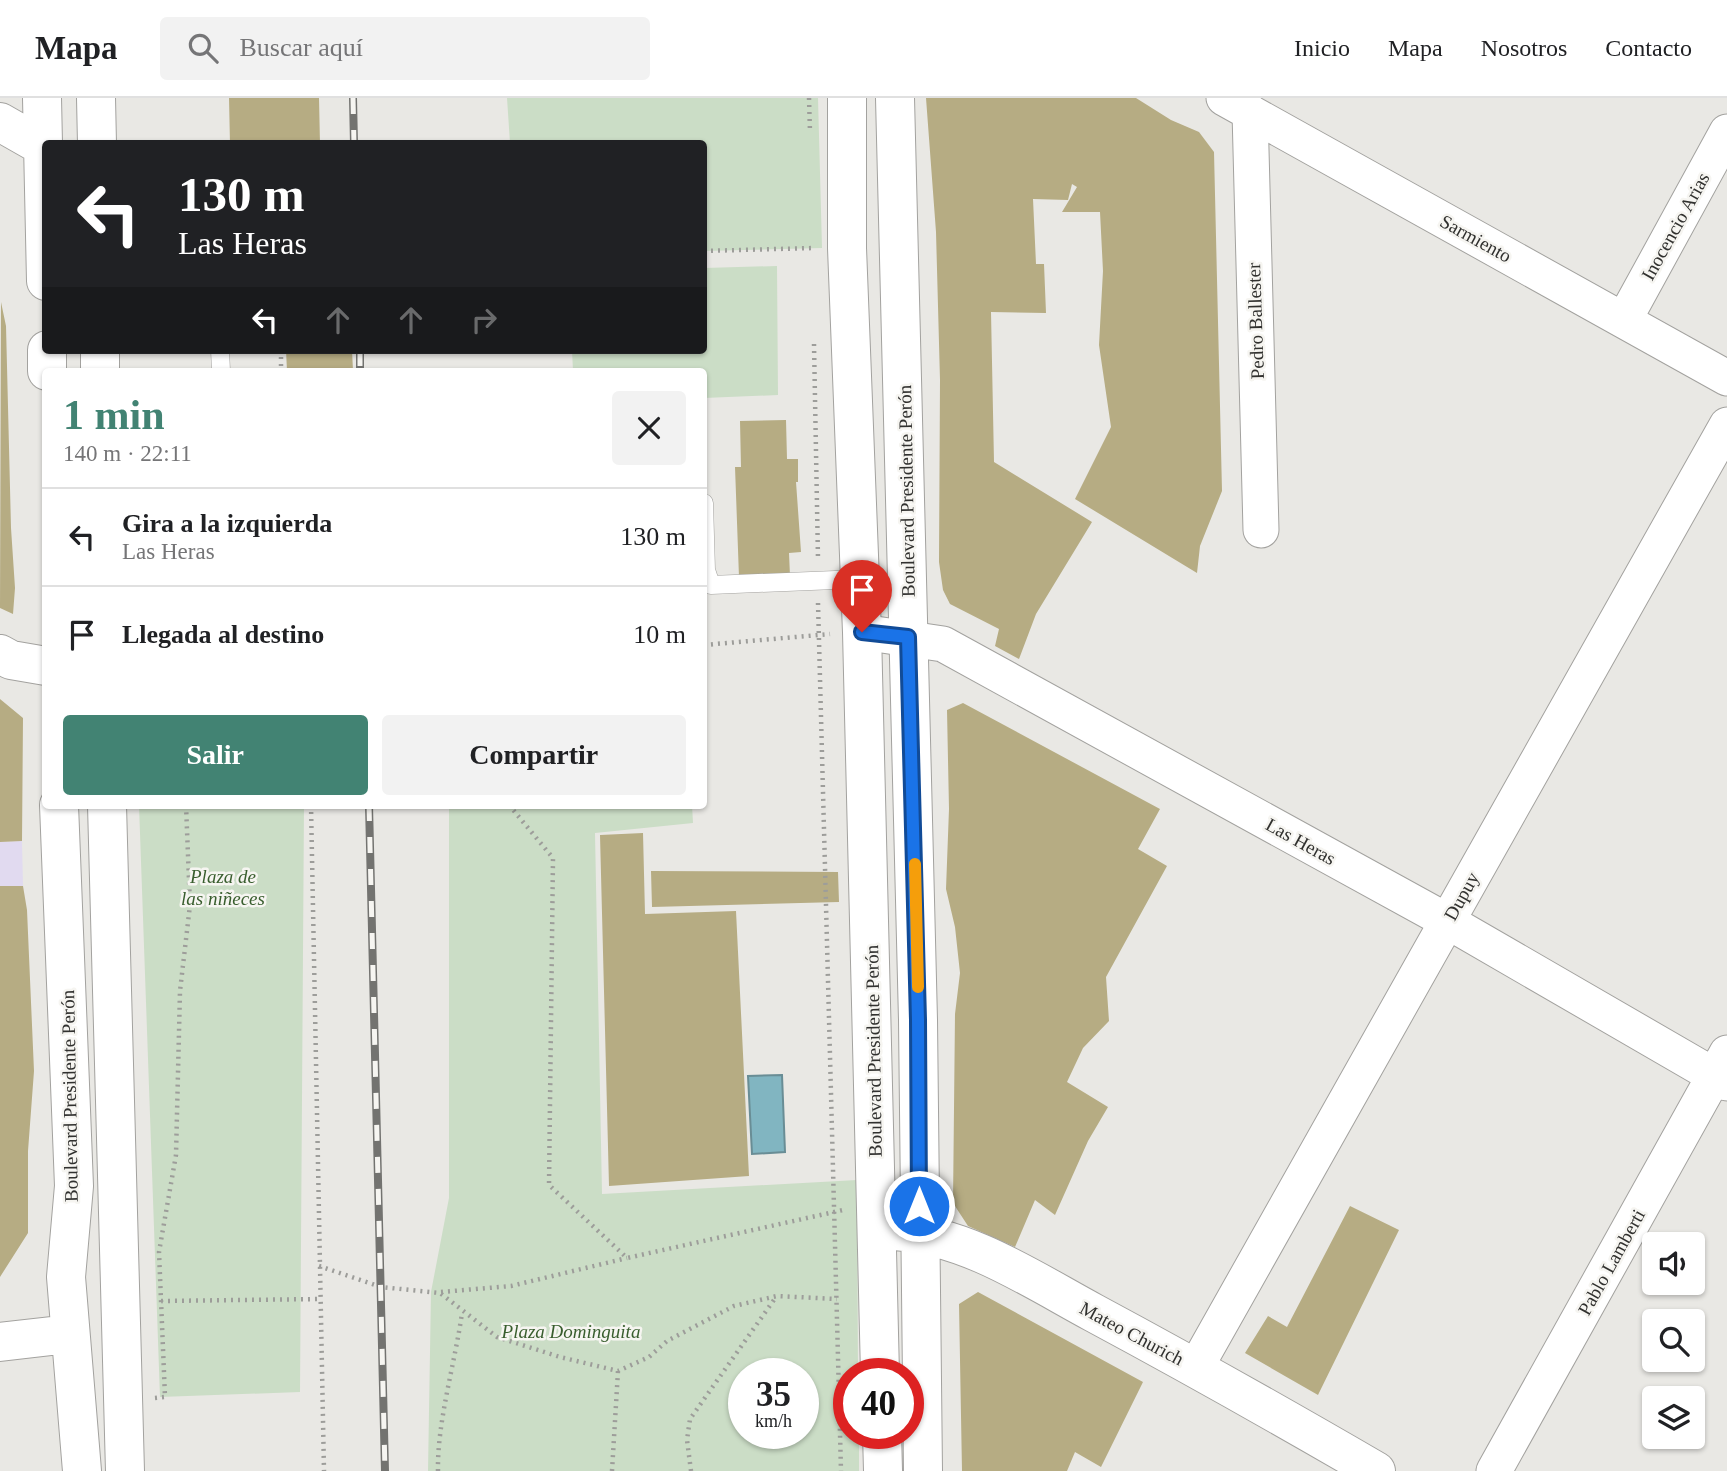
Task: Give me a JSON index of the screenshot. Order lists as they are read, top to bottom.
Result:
{
  "streets": {
    "street": [
      "Inocencio Arias",
      "Sarmiento",
      "Pedro Ballester",
      "Boulevard Presidente Perón",
      "Las Heras",
      "Dupuy",
      "Pablo Lamberti",
      "Mateo Churich"
    ]
  },
  "crossings": [
    ["Inocencio Arias", "Sarmiento"],
    ["Sarmiento", "Pedro Ballester"],
    ["Boulevard Presidente Perón", "Las Heras"],
    ["Boulevard Presidente Perón", "Mateo Churich"],
    ["Las Heras", "Dupuy"],
    ["Las Heras", "Pablo Lamberti"],
    ["Dupuy", "Mateo Churich"]
  ],
  "parks": ["Plaza de las niñeces", "Plaza Dominguita"],
  "page": {
    "header": "Mapa",
    "search": "Buscar aquí",
    "nav": [
      "Inicio",
      "Mapa",
      "Nosotros",
      "Contacto"
    ],
    "turn": ["130 m", "Las Heras"],
    "heading": ["1 min", "140 m · 22:11"],
    "list": [
      {
        "name": "Gira a la izquierda",
        "note": "Las Heras",
        "value": "130 m"
      },
      {
        "name": "Llegada al destino",
        "value": "10 m"
      }
    ],
    "buttons": ["Salir", "Compartir"],
    "speed": "35 km/h",
    "limit": "40"
  }
}
